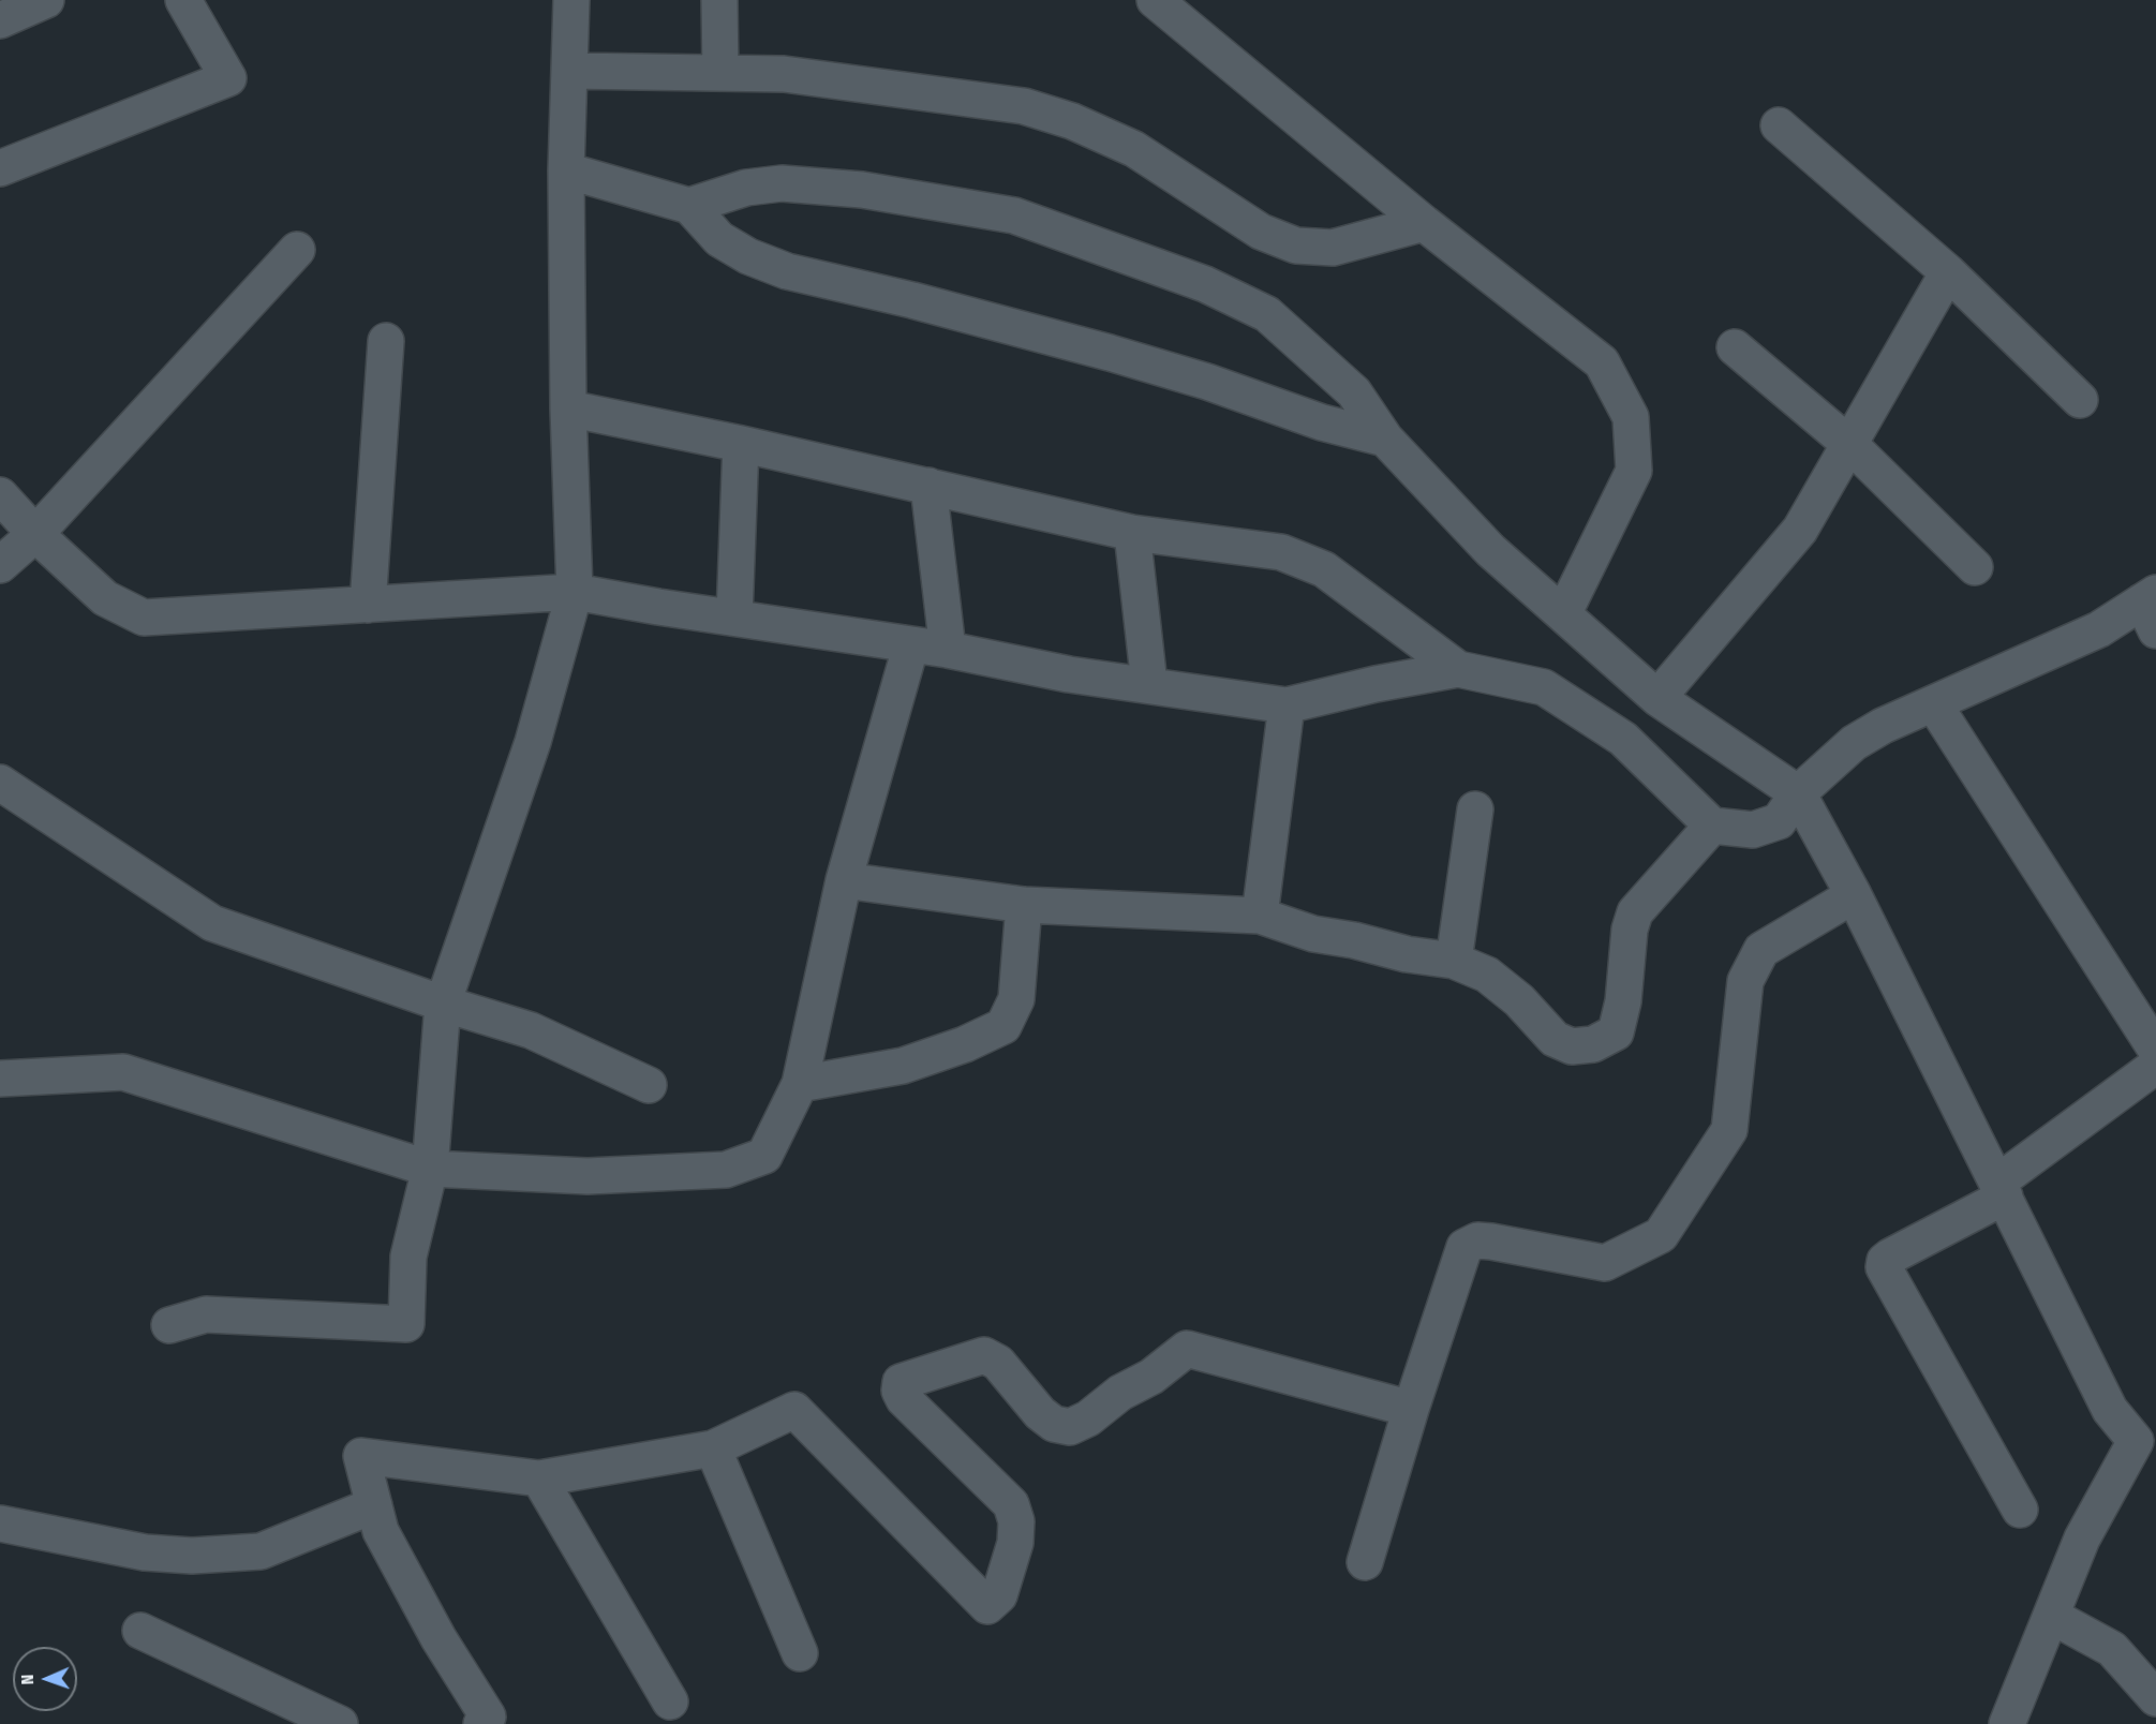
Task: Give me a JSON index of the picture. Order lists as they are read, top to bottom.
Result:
{
  "north": "left"
}
